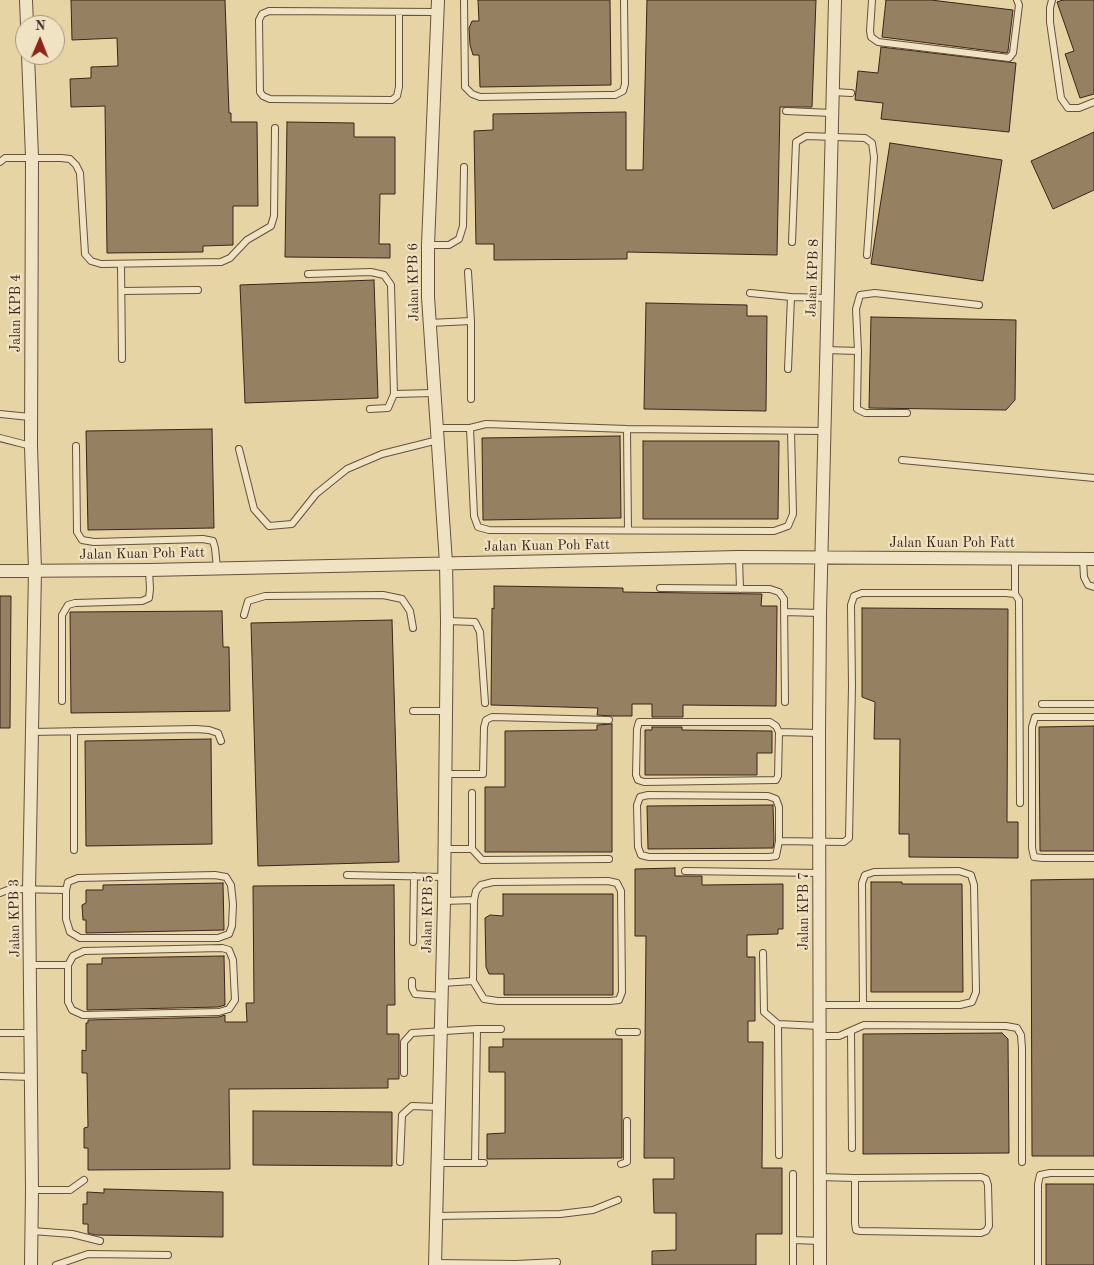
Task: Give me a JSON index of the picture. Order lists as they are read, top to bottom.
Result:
{
  "streets": {
    "street": [
      "Jalan KPB 8",
      "Jalan KPB 6",
      "Jalan KPB 4",
      "Jalan Kuan Poh Fatt",
      "Jalan KPB 7",
      "Jalan KPB 5",
      "Jalan KPB 3"
    ]
  },
  "crossings": [
    ["Jalan KPB 8", "Jalan Kuan Poh Fatt"],
    ["Jalan KPB 8", "Jalan KPB 7"],
    ["Jalan KPB 6", "Jalan Kuan Poh Fatt"],
    ["Jalan KPB 6", "Jalan KPB 5"],
    ["Jalan KPB 4", "Jalan Kuan Poh Fatt"],
    ["Jalan KPB 4", "Jalan KPB 3"],
    ["Jalan Kuan Poh Fatt", "Jalan KPB 7"],
    ["Jalan Kuan Poh Fatt", "Jalan KPB 5"],
    ["Jalan Kuan Poh Fatt", "Jalan KPB 3"]
  ],
  "north": "top"
}
